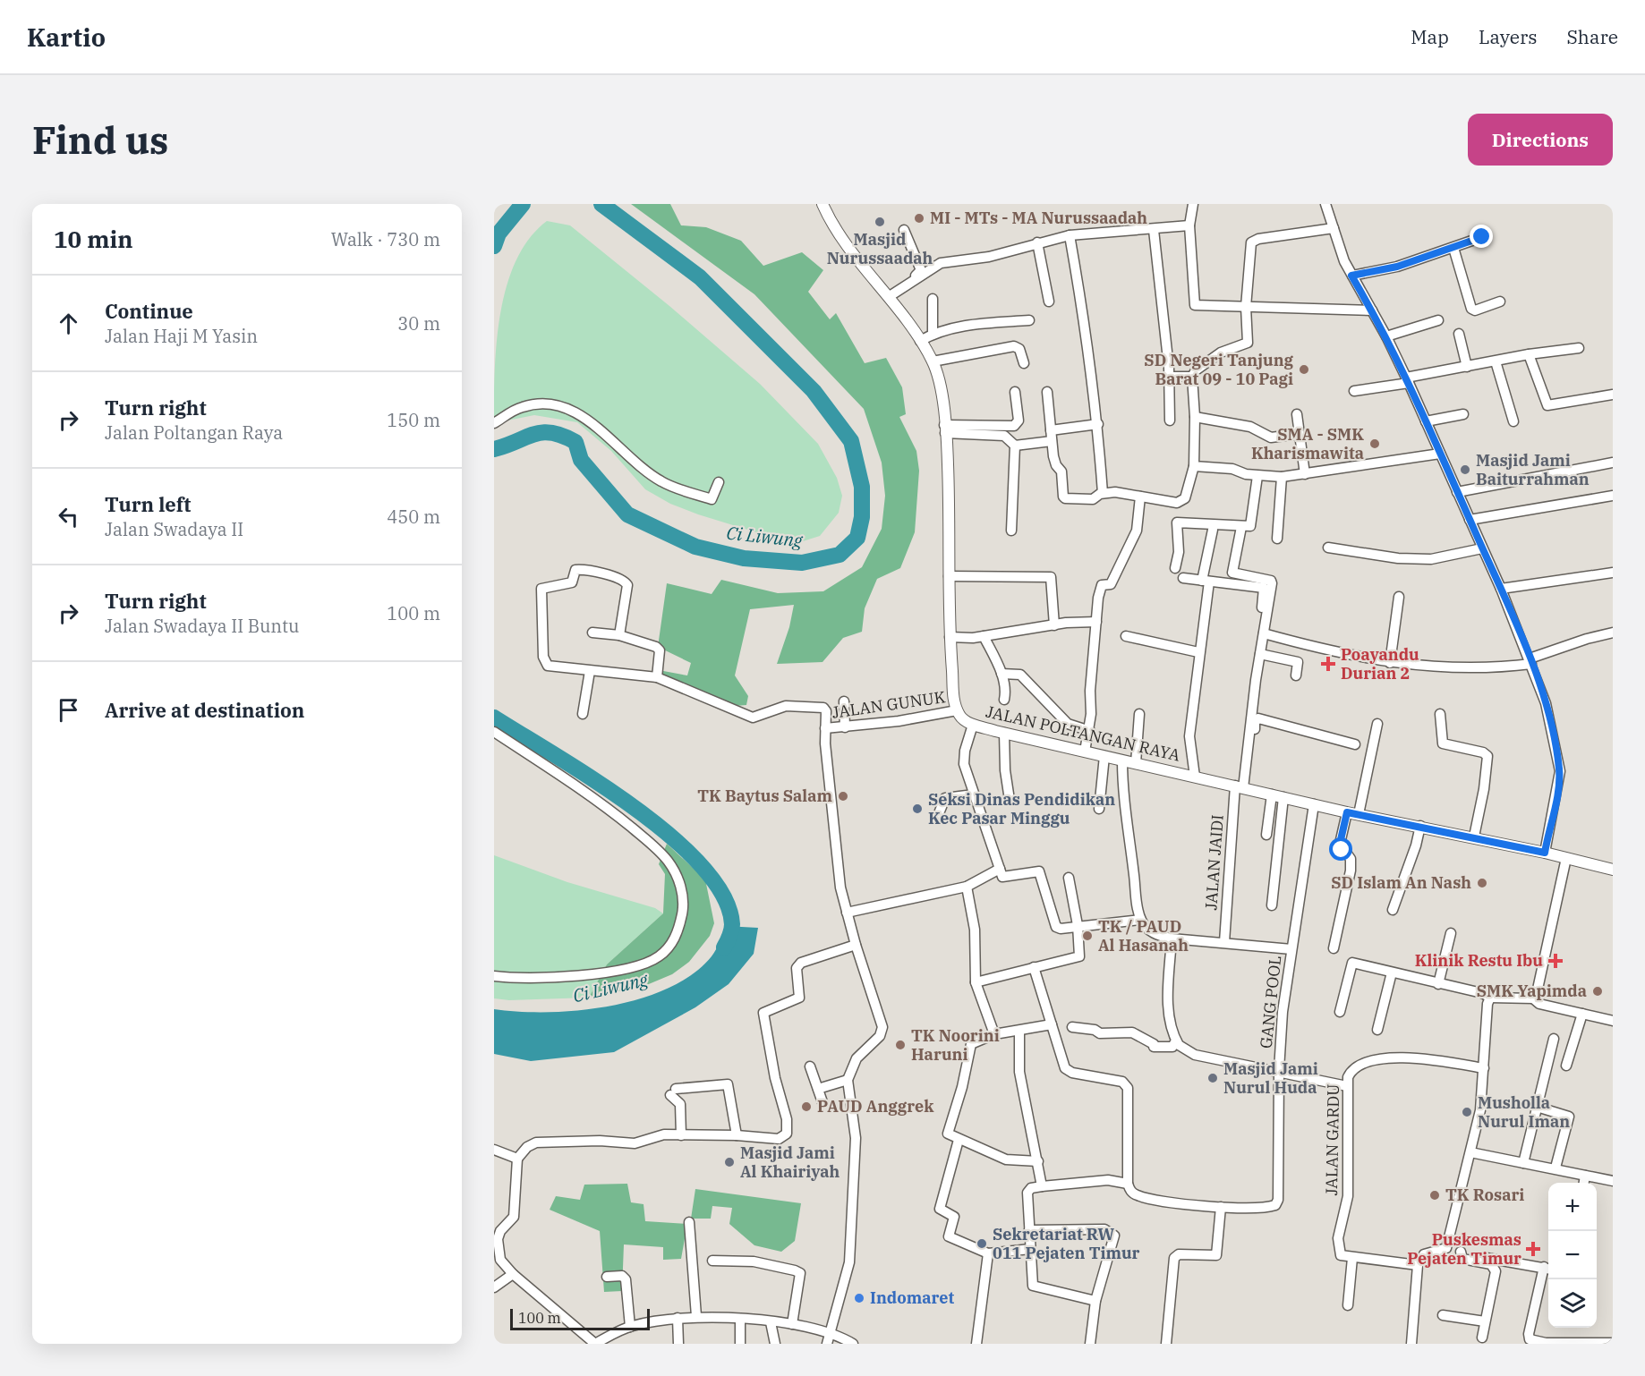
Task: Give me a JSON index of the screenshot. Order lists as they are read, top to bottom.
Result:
{
  "streets": {
    "street": [
      "JALAN GUNUK",
      "JALAN POLTANGAN RAYA",
      "JALAN JAIDI",
      "GANG POOL",
      "JALAN GARDU"
    ]
  },
  "crossings": [
    ["JALAN GUNUK", "JALAN POLTANGAN RAYA"],
    ["JALAN POLTANGAN RAYA", "JALAN JAIDI"],
    ["JALAN POLTANGAN RAYA", "GANG POOL"]
  ],
  "water": ["Ci Liwung"],
  "places": {
    "other": [
      "MI - MTs - MA Nurussaadah",
      "Masjid Nurussaadah",
      "SD Negeri Tanjung Barat 09 - 10 Pagi",
      "SMA - SMK Kharismawita",
      "Masjid Jami Baiturrahman",
      "TK Baytus Salam",
      "Seksi Dinas Pendidikan Kec Pasar Minggu",
      "SD Islam An Nash",
      "TK / PAUD Al Hasanah",
      "SMK Yapimda",
      "TK Noorini Haruni",
      "Masjid Jami Nurul Huda",
      "PAUD Anggrek",
      "Musholla Nurul Iman",
      "Masjid Jami Al Khairiyah",
      "TK Rosari",
      "Sekretariat RW 011 Pejaten Timur",
      "Indomaret"
    ],
    "health": ["Poayandu Durian 2", "Klinik Restu Ibu", "Puskesmas Pejaten Timur"]
  },
  "scale_bar": "100 m",
  "page": {
    "header": "Kartio",
    "nav": ["Map", "Layers", "Share"],
    "buttons": "Directions",
    "title": "Find us",
    "heading": ["10 min", "Walk · 730 m"],
    "list": [
      ["Continue", "Jalan Haji M Yasin", "30 m"],
      ["Turn right", "Jalan Poltangan Raya", "150 m"],
      ["Turn left", "Jalan Swadaya II", "450 m"],
      ["Turn right", "Jalan Swadaya II Buntu", "100 m"],
      "Arrive at destination"
    ],
    "map_buttons": ["+", "−"],
    "scale": "100 m"
  }
}
